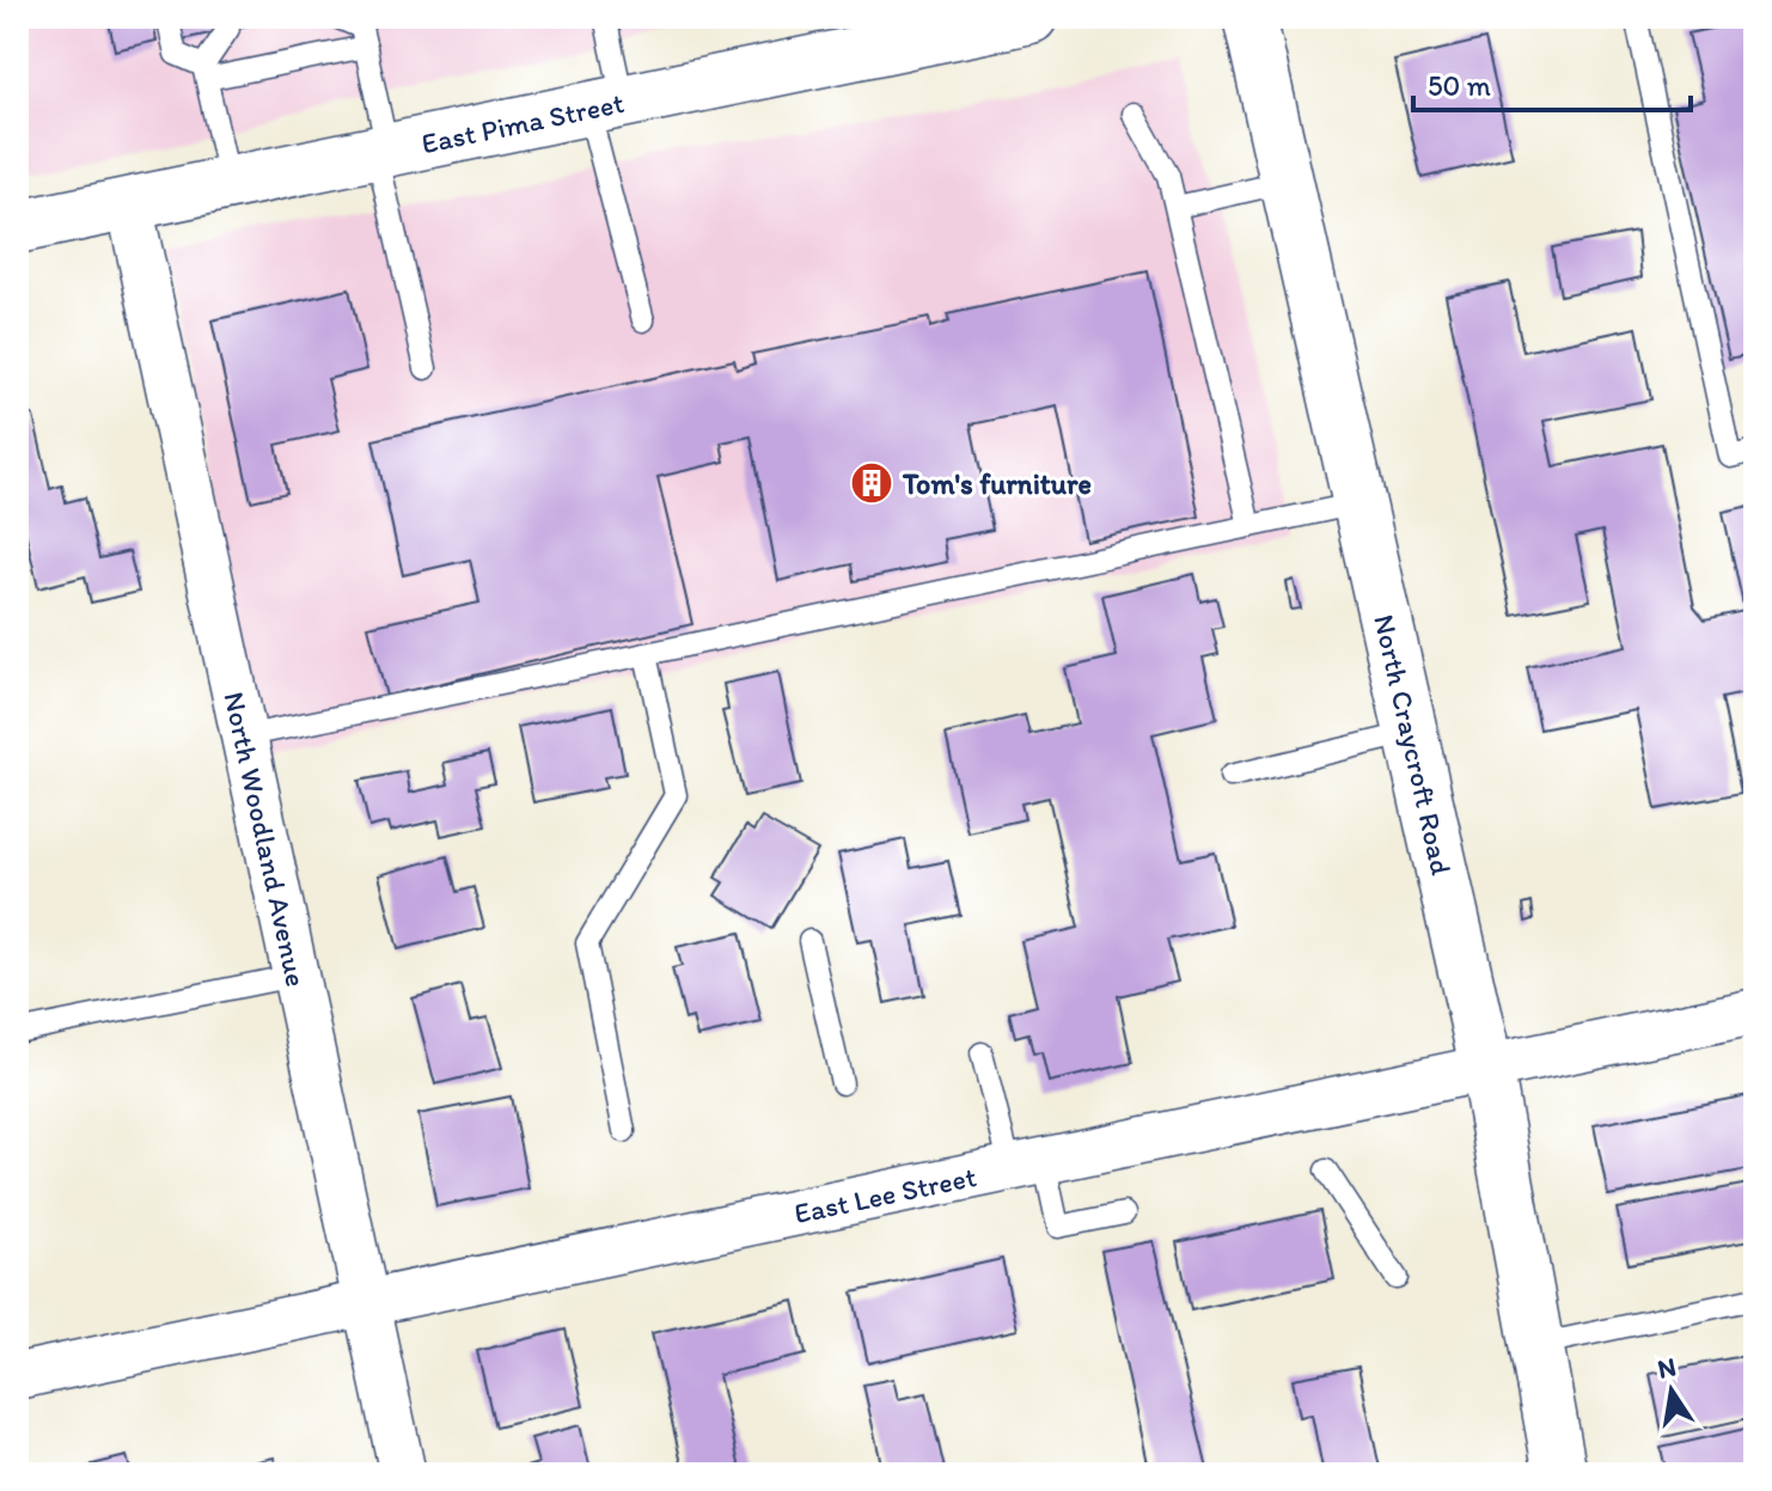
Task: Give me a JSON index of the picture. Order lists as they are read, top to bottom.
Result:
{
  "streets": {
    "main road": ["East Pima Street", "North Craycroft Road"],
    "street": ["North Woodland Avenue", "East Lee Street"]
  },
  "crossings": [
    ["East Pima Street", "North Woodland Avenue"],
    ["North Craycroft Road", "East Lee Street"],
    ["North Woodland Avenue", "East Lee Street"]
  ],
  "places": {
    "building": ["Tom's furniture"]
  },
  "scale_bar": "50 m",
  "north": "top"
}
